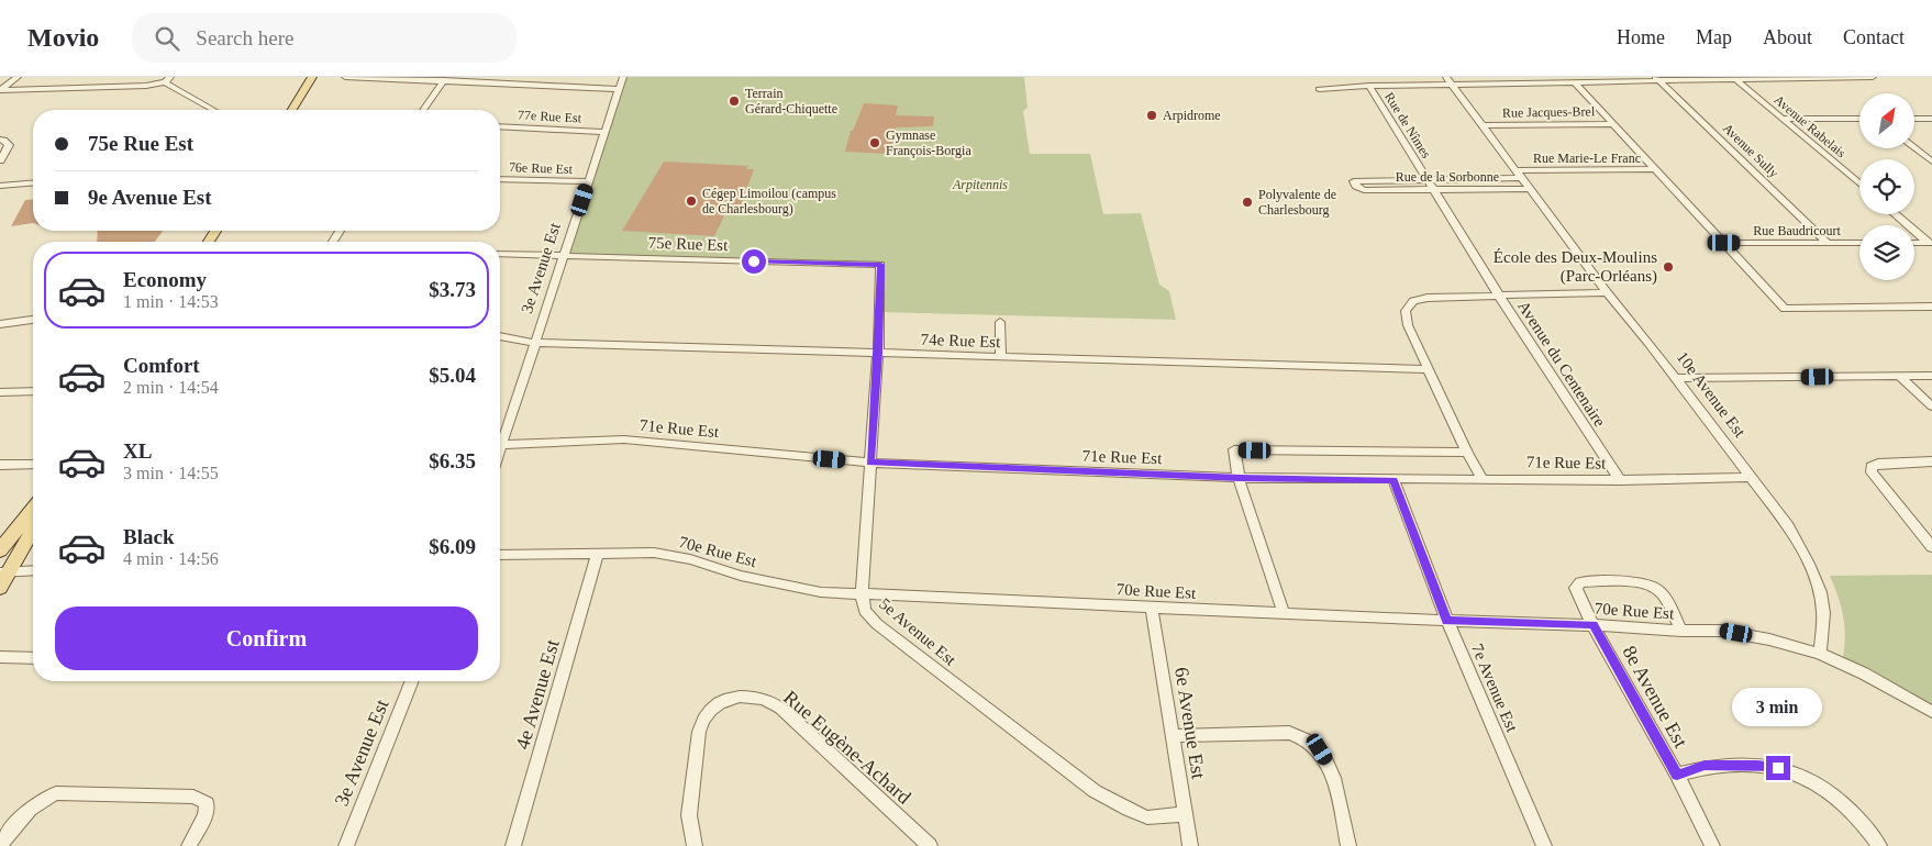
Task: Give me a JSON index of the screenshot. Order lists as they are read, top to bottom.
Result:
{
  "streets": {
    "street": [
      "Rue Jacques-Brel",
      "77e Rue Est",
      "Rue de Nîmes",
      "Avenue Rabelais",
      "Avenue Sully",
      "Rue Marie-Le Franc",
      "76e Rue Est",
      "Rue de la Sorbonne",
      "Rue Baudricourt",
      "75e Rue Est",
      "3e Avenue Est",
      "74e Rue Est",
      "Avenue du Centenaire",
      "10e Avenue Est",
      "71e Rue Est",
      "70e Rue Est",
      "5e Avenue Est",
      "7e Avenue Est",
      "4e Avenue Est",
      "8e Avenue Est",
      "6e Avenue Est",
      "Rue Eugène-Achard"
    ]
  },
  "crossings": [
    ["Rue Jacques-Brel", "10e Avenue Est"],
    ["77e Rue Est", "3e Avenue Est"],
    ["Rue de Nîmes", "Avenue Rabelais"],
    ["Rue de Nîmes", "Avenue Sully"],
    ["Rue de Nîmes", "Rue de la Sorbonne"],
    ["Rue de Nîmes", "Avenue du Centenaire"],
    ["Rue de Nîmes", "10e Avenue Est"],
    ["Avenue Sully", "Rue Baudricourt"],
    ["Rue Marie-Le Franc", "Rue de la Sorbonne"],
    ["Rue Marie-Le Franc", "10e Avenue Est"],
    ["76e Rue Est", "3e Avenue Est"],
    ["Rue de la Sorbonne", "Avenue du Centenaire"],
    ["Rue de la Sorbonne", "10e Avenue Est"],
    ["75e Rue Est", "3e Avenue Est"],
    ["75e Rue Est", "5e Avenue Est"],
    ["3e Avenue Est", "74e Rue Est"],
    ["74e Rue Est", "5e Avenue Est"],
    ["Avenue du Centenaire", "71e Rue Est"],
    ["10e Avenue Est", "71e Rue Est"],
    ["10e Avenue Est", "70e Rue Est"],
    ["71e Rue Est", "5e Avenue Est"],
    ["71e Rue Est", "7e Avenue Est"],
    ["70e Rue Est", "5e Avenue Est"],
    ["70e Rue Est", "7e Avenue Est"],
    ["70e Rue Est", "4e Avenue Est"],
    ["70e Rue Est", "8e Avenue Est"],
    ["70e Rue Est", "6e Avenue Est"],
    ["5e Avenue Est", "6e Avenue Est"]
  ],
  "parks": ["Arpitennis"],
  "places": [
    "Terrain Gérard-Chiquette",
    "Arpidrome",
    "Gymnase François-Borgia",
    "Cégep Limoilou (campus de Charlesbourg)",
    "Polyvalente de Charlesbourg",
    "École des Deux-Moulins (Parc-Orléans)"
  ],
  "north": "top right",
  "page": {
    "header": "Movio",
    "search": "Search here",
    "nav": [
      "Home",
      "Map",
      "About",
      "Contact"
    ],
    "banner": ["75e Rue Est", "9e Avenue Est"],
    "list": [
      {
        "name": "Economy",
        "note": "1 min · 14:53",
        "value": "$3.73"
      },
      {
        "name": "Comfort",
        "note": "2 min · 14:54",
        "value": "$5.04"
      },
      {
        "name": "XL",
        "note": "3 min · 14:55",
        "value": "$6.35"
      },
      {
        "name": "Black",
        "note": "4 min · 14:56",
        "value": "$6.09"
      }
    ],
    "buttons": "Confirm",
    "bubble": "3 min"
  }
}
